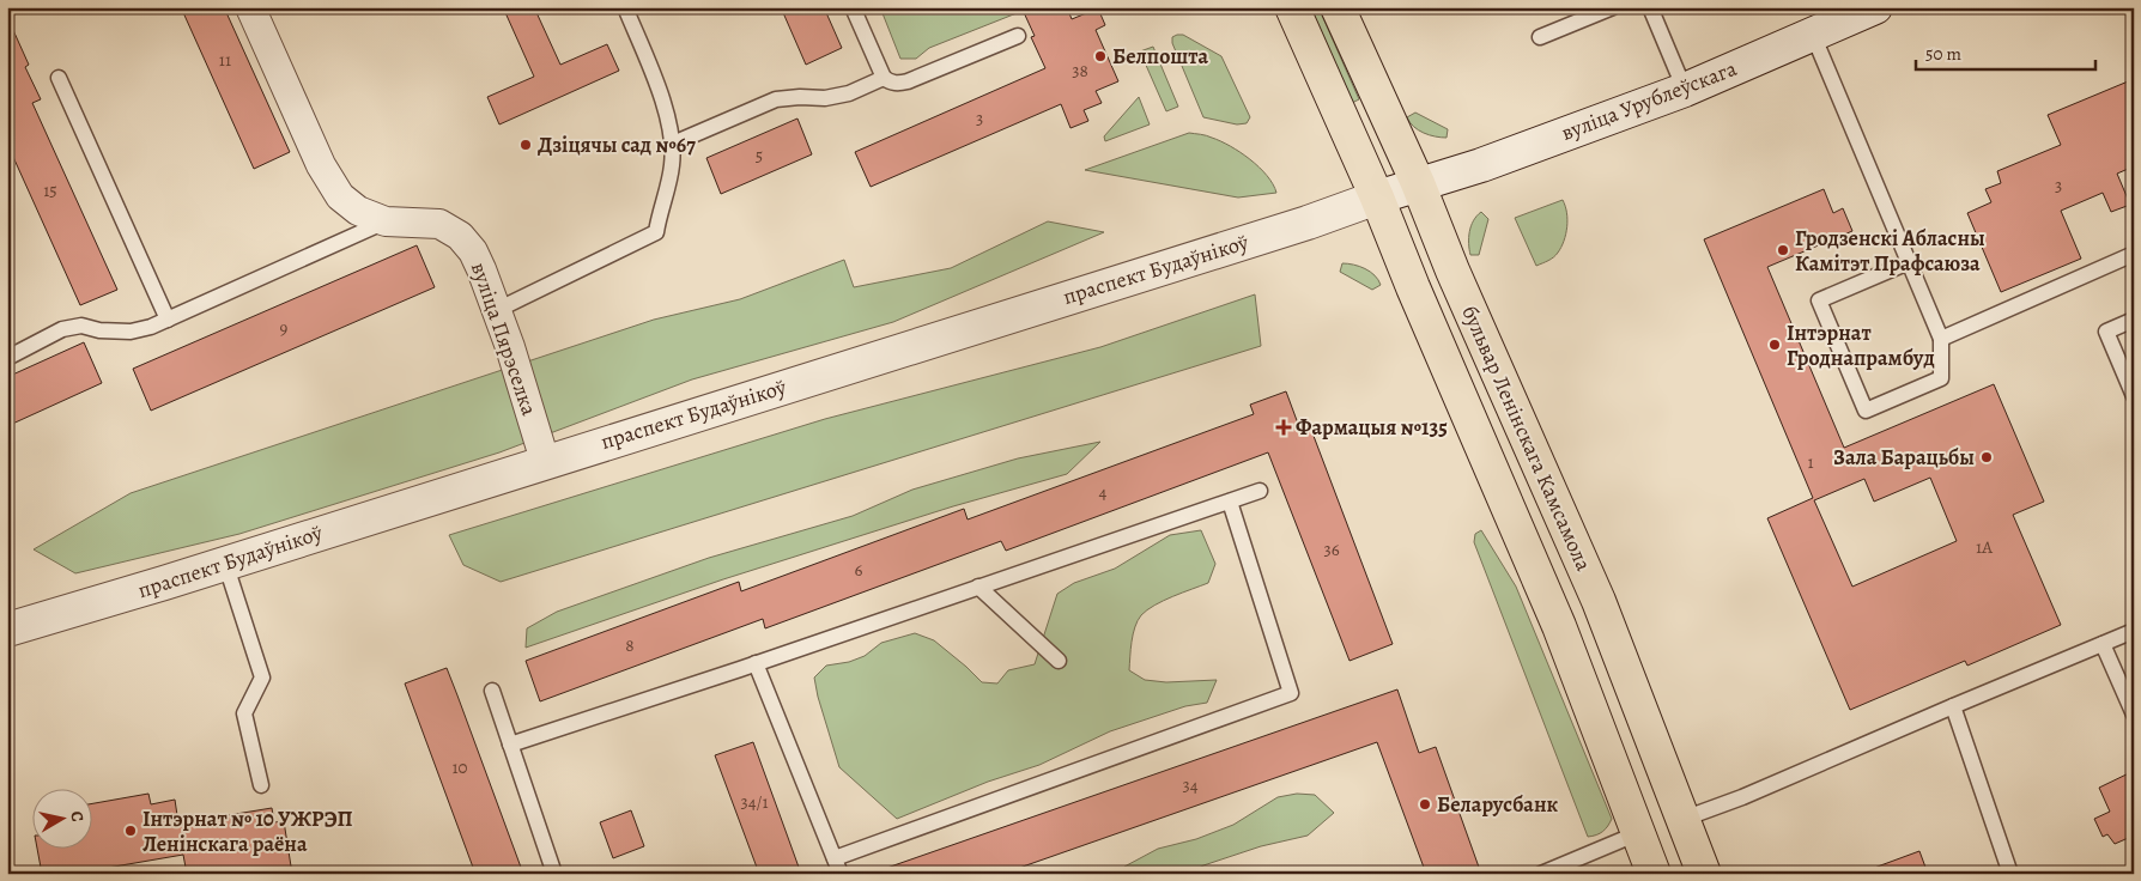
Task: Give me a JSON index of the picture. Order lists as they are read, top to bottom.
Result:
{
  "streets": {
    "main road": ["бульвар Ленінскага Камсамола"],
    "street": ["вуліца Урублеўскага", "праспект Будаўнікоў", "вуліца Пярэселка"]
  },
  "crossings": [
    ["вуліца Урублеўскага", "праспект Будаўнікоў"],
    ["вуліца Урублеўскага", "бульвар Ленінскага Камсамола"],
    ["праспект Будаўнікоў", "вуліца Пярэселка"],
    ["праспект Будаўнікоў", "бульвар Ленінскага Камсамола"]
  ],
  "places": {
    "other": [
      "Белпошта",
      "Дзіцячы сад №67",
      "Гродзенскі Абласны Камітэт Прафсаюза",
      "Інтэрнат Гроднапрамбуд",
      "Зала Барацьбы",
      "Беларусбанк",
      "Інтэрнат № 10 УЖРЭП Ленінскага раёна"
    ],
    "health": ["Фармацыя №135"]
  },
  "house_numbers": [
    "11",
    "38",
    "3",
    "5",
    "3",
    "15",
    "9",
    "1",
    "4",
    "1А",
    "36",
    "6",
    "8",
    "10",
    "34",
    "34/1"
  ],
  "scale_bar": "50 m",
  "north": "right"
}
